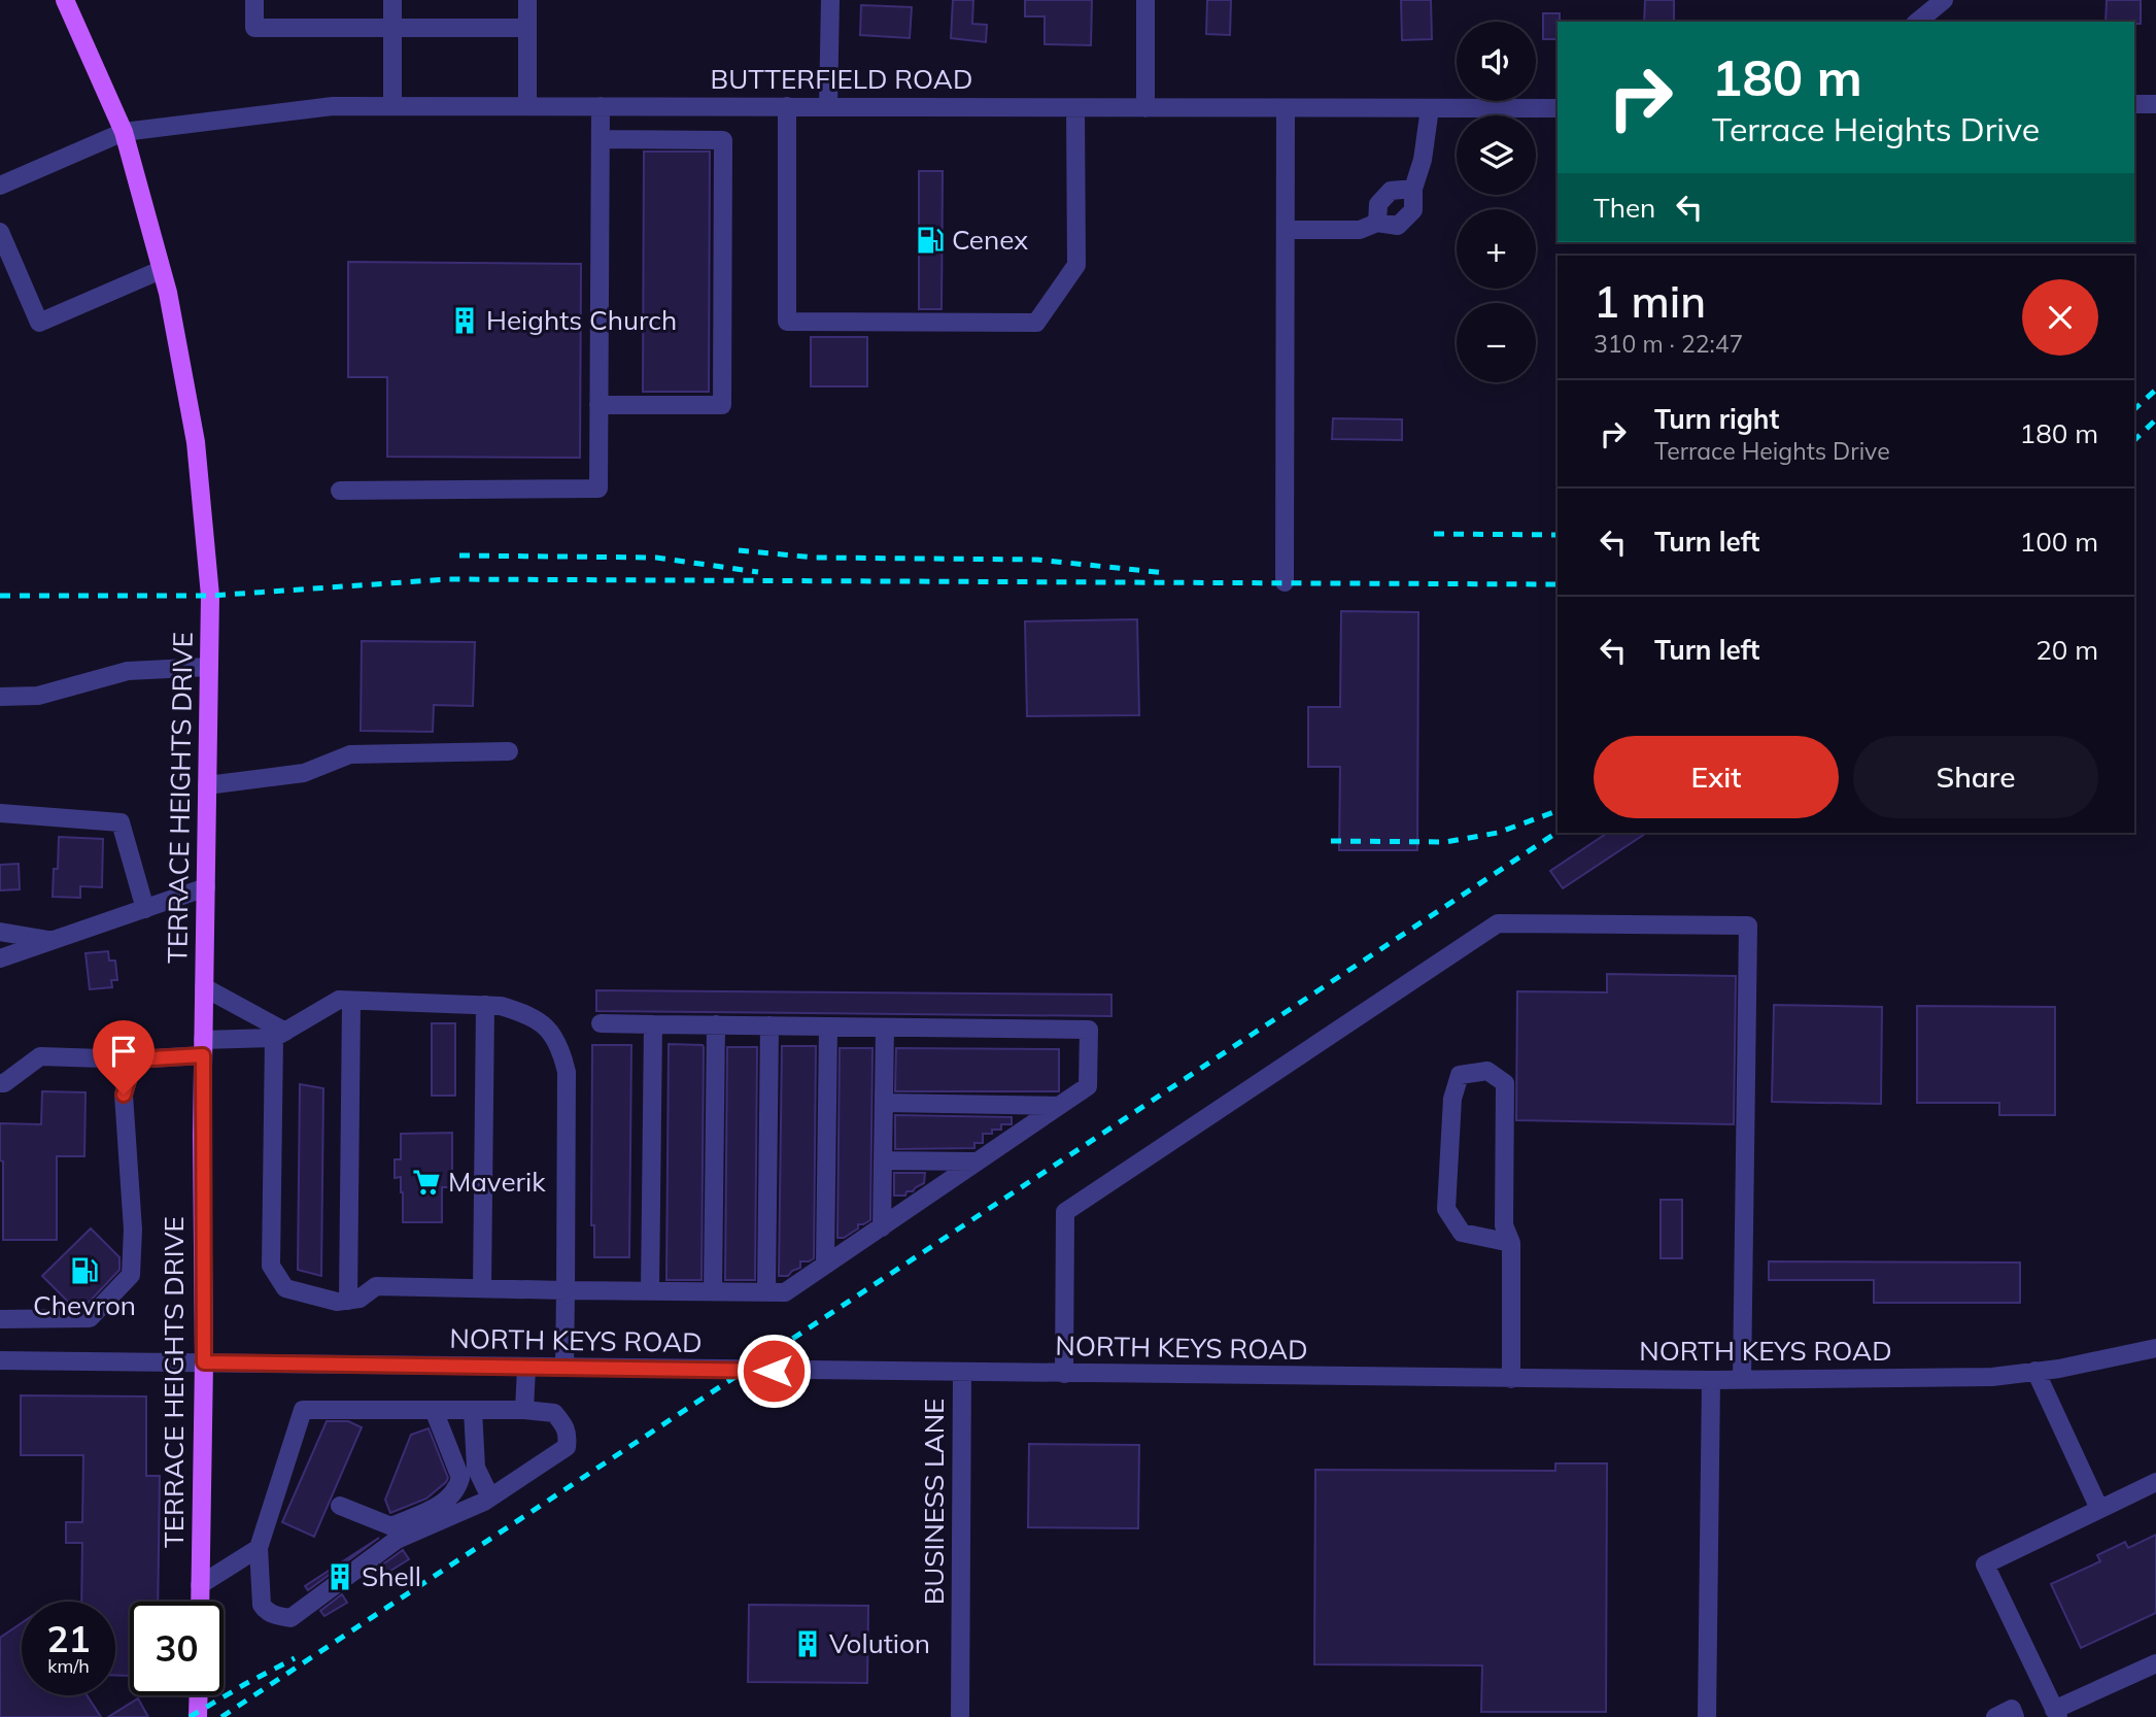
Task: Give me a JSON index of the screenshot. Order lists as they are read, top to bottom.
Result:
{
  "streets": {
    "main road": ["TERRACE HEIGHTS DRIVE"],
    "street": ["BUTTERFIELD ROAD", "NORTH KEYS ROAD", "BUSINESS LANE"]
  },
  "crossings": [
    ["BUTTERFIELD ROAD", "TERRACE HEIGHTS DRIVE"],
    ["TERRACE HEIGHTS DRIVE", "NORTH KEYS ROAD"],
    ["NORTH KEYS ROAD", "BUSINESS LANE"]
  ],
  "places": {
    "fuel station": ["Cenex", "Chevron"],
    "building": ["Heights Church", "Shell", "Volution"],
    "supermarket": ["Maverik"]
  },
  "page": {
    "map_buttons": ["+", "−"],
    "turn": ["180 m", "Terrace Heights Drive"],
    "then": "Then",
    "heading": ["1 min", "310 m · 22:47"],
    "list": [
      {
        "name": "Turn right",
        "note": "Terrace Heights Drive",
        "value": "180 m"
      },
      {
        "name": "Turn left",
        "value": "100 m"
      },
      {
        "name": "Turn left",
        "value": "20 m"
      }
    ],
    "buttons": ["Exit", "Share"],
    "speed": "21 km/h",
    "limit": "30"
  }
}
